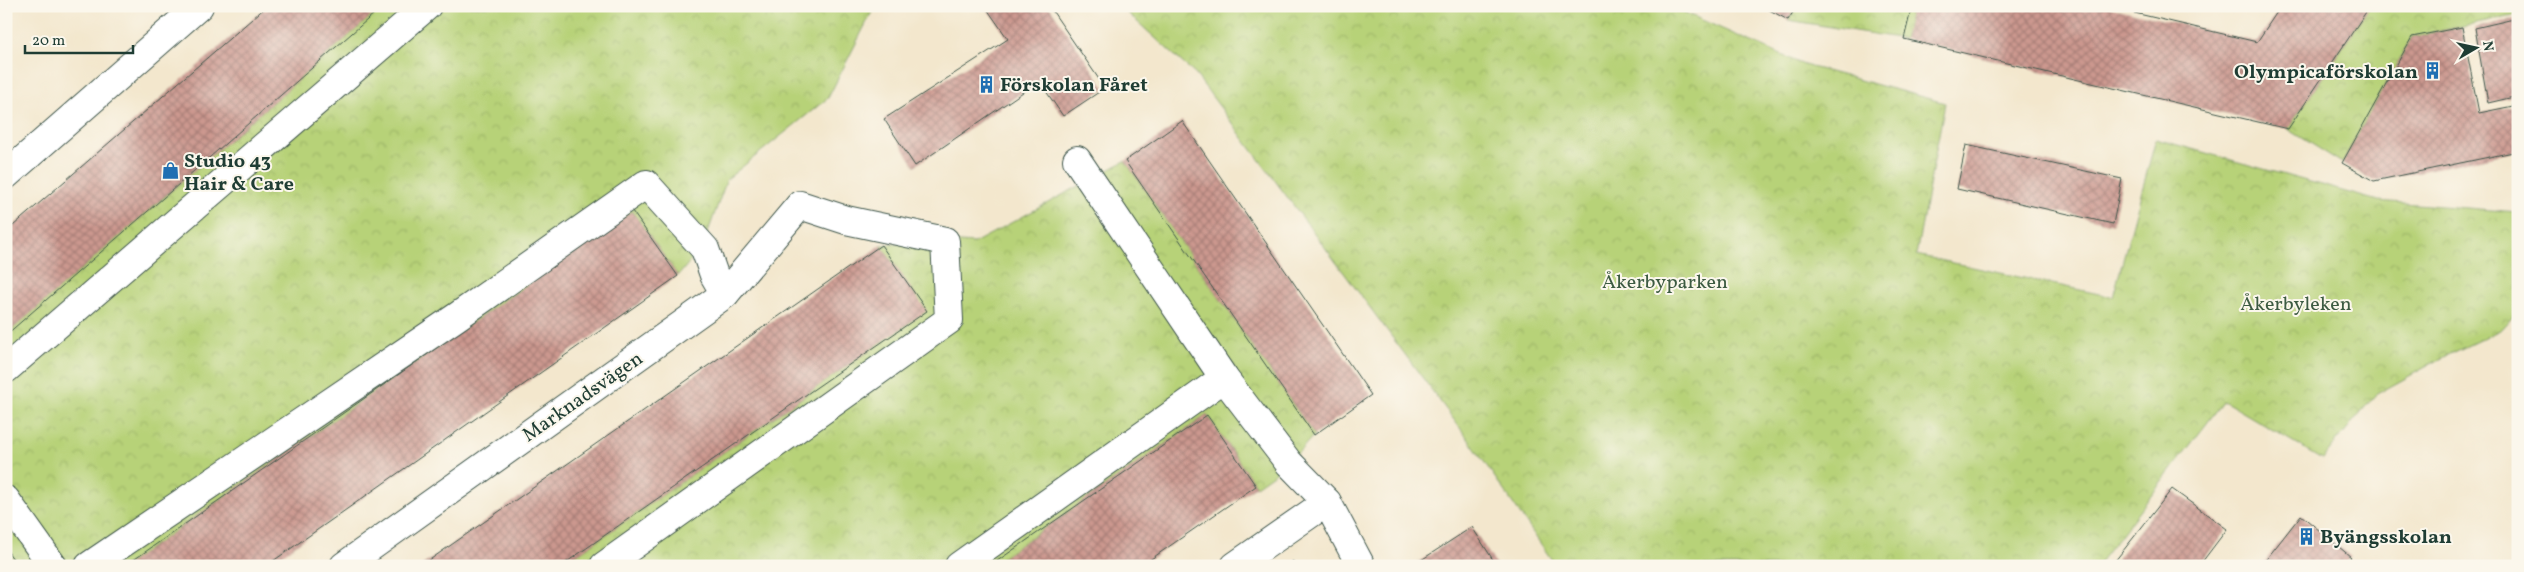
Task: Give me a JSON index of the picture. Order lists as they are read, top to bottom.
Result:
{
  "streets": {
    "street": ["Marknadsvägen"]
  },
  "parks": ["Åkerbyparken", "Åkerbyleken"],
  "places": {
    "building": ["Olympicaförskolan", "Förskolan Fåret", "Byängsskolan"],
    "shop": ["Studio 43 Hair & Care"]
  },
  "scale_bar": "20 m",
  "north": "right"
}
